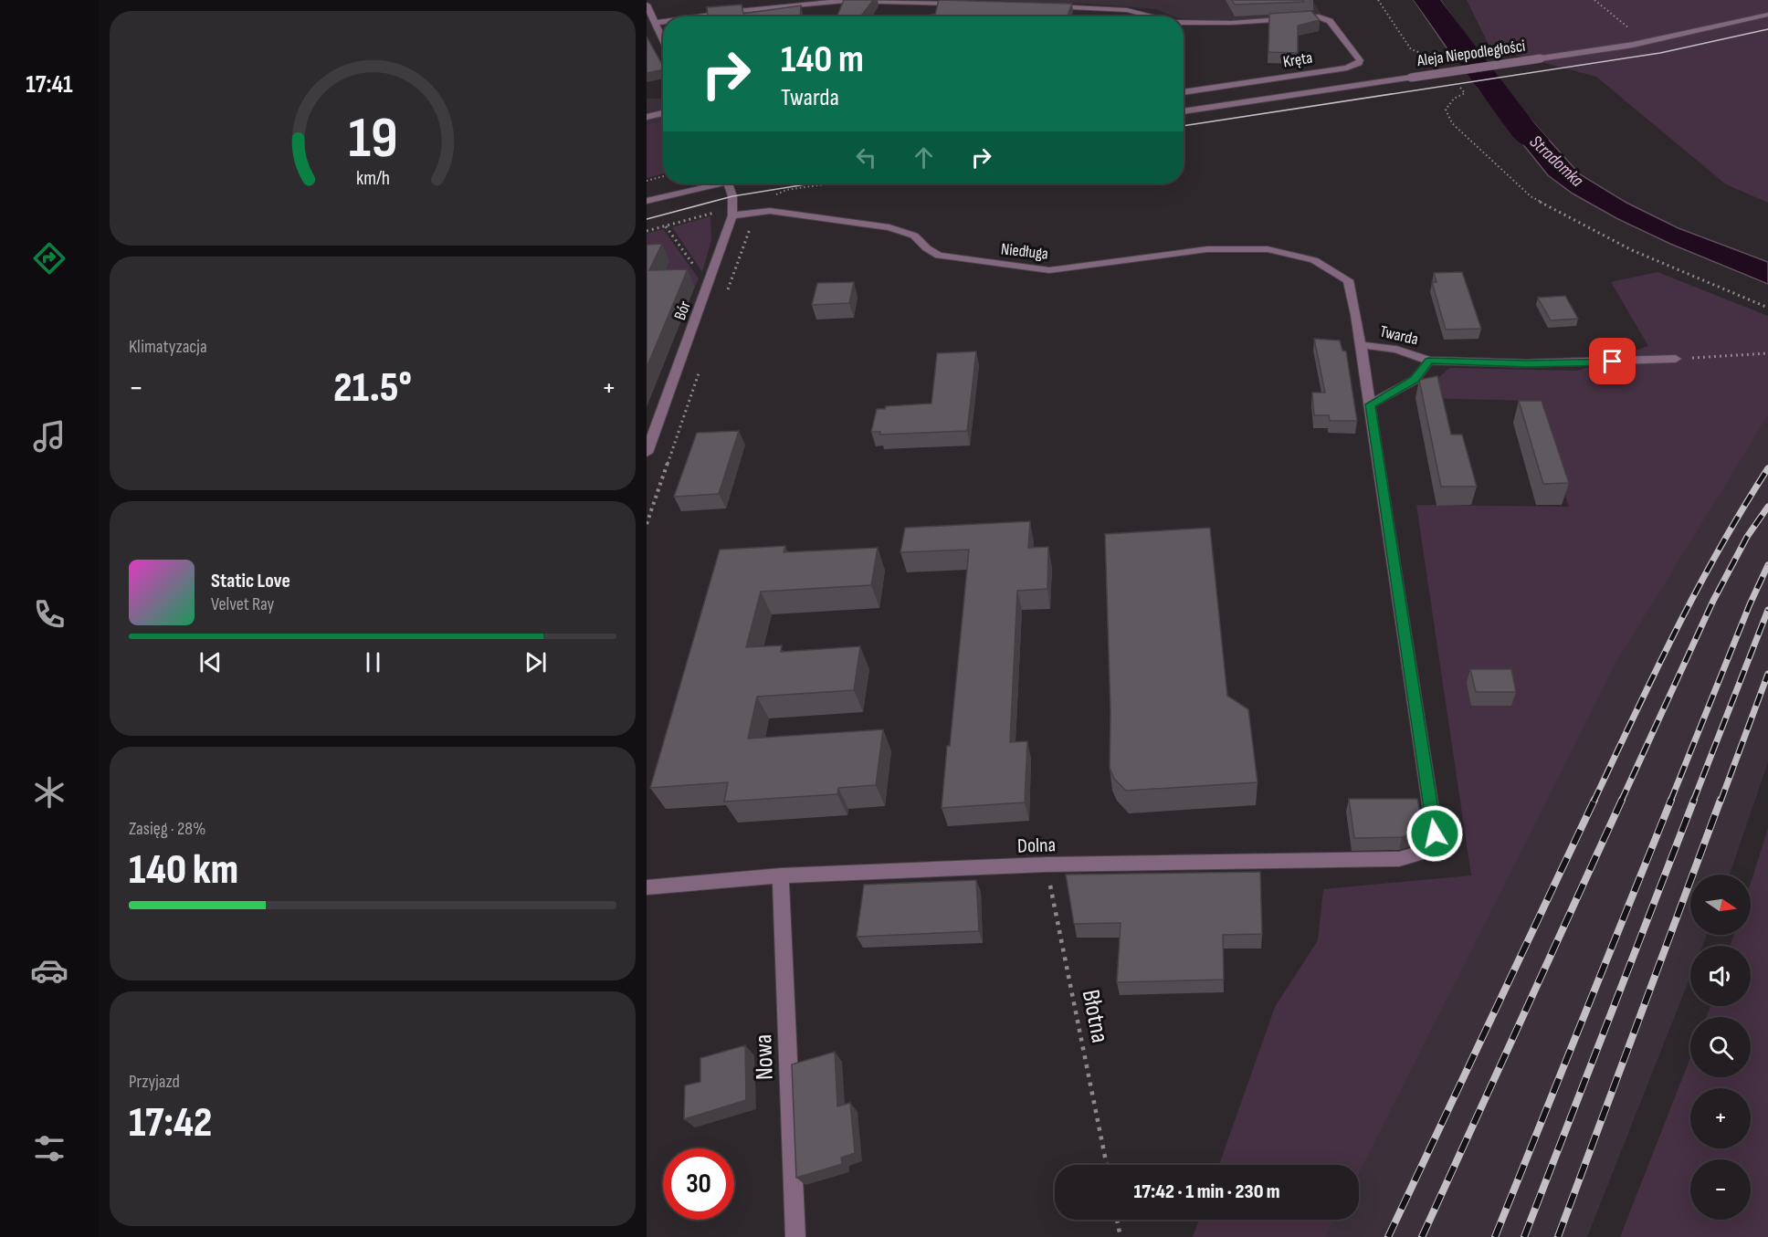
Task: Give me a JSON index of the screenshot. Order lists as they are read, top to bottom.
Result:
{
  "streets": {
    "street": [
      "Aleja Niepodległości",
      "Kręta",
      "Niedługa",
      "Bór",
      "Twarda",
      "Dolna",
      "Nowa"
    ],
    "path": ["Błotna"]
  },
  "crossings": [
    ["Niedługa", "Bór"],
    ["Niedługa", "Twarda"],
    ["Twarda", "Dolna"],
    ["Dolna", "Błotna"],
    ["Dolna", "Nowa"]
  ],
  "water": ["Stradomka"],
  "north": "right",
  "page": {
    "tabs": "17:41",
    "turn": ["140 m", "Twarda"],
    "tile": [
      "Klimatyzacja",
      ["Zasięg · 28%", "140 km"],
      ["Przyjazd", "17:42"]
    ],
    "heat": ["−", "21.5°", "+"],
    "song": ["Static Love", "Velvet Ray"],
    "map_buttons": ["+", "−"],
    "limit": "30",
    "trip": "17:42 · 1 min · 230 m",
    "gauge": ["19", "km/h"]
  }
}
